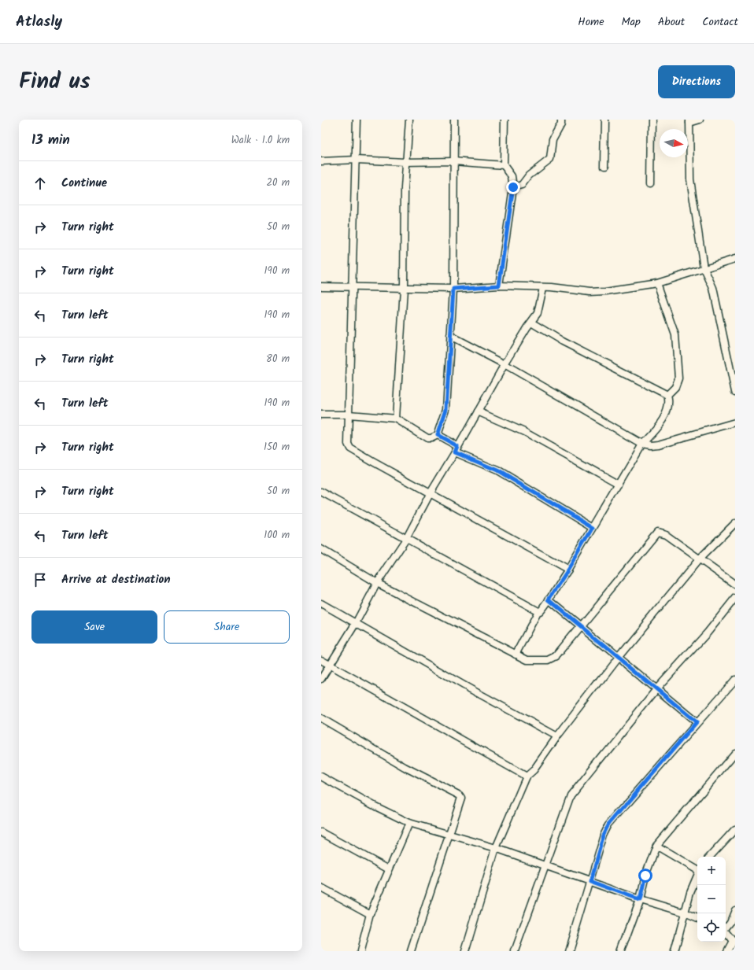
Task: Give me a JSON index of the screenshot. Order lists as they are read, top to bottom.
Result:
{
  "north": "right",
  "page": {
    "header": "Atlasly",
    "nav": [
      "Home",
      "Map",
      "About",
      "Contact"
    ],
    "title": "Find us",
    "buttons": [
      "Directions",
      ["Save", "Share"]
    ],
    "heading": ["13 min", "Walk · 1.0 km"],
    "list": [
      ["Continue", "20 m"],
      ["Turn right", "50 m"],
      ["Turn right", "190 m"],
      ["Turn left", "190 m"],
      ["Turn right", "80 m"],
      ["Turn left", "190 m"],
      ["Turn right", "150 m"],
      ["Turn right", "50 m"],
      ["Turn left", "100 m"],
      "Arrive at destination"
    ],
    "map_buttons": ["+", "−"]
  }
}
